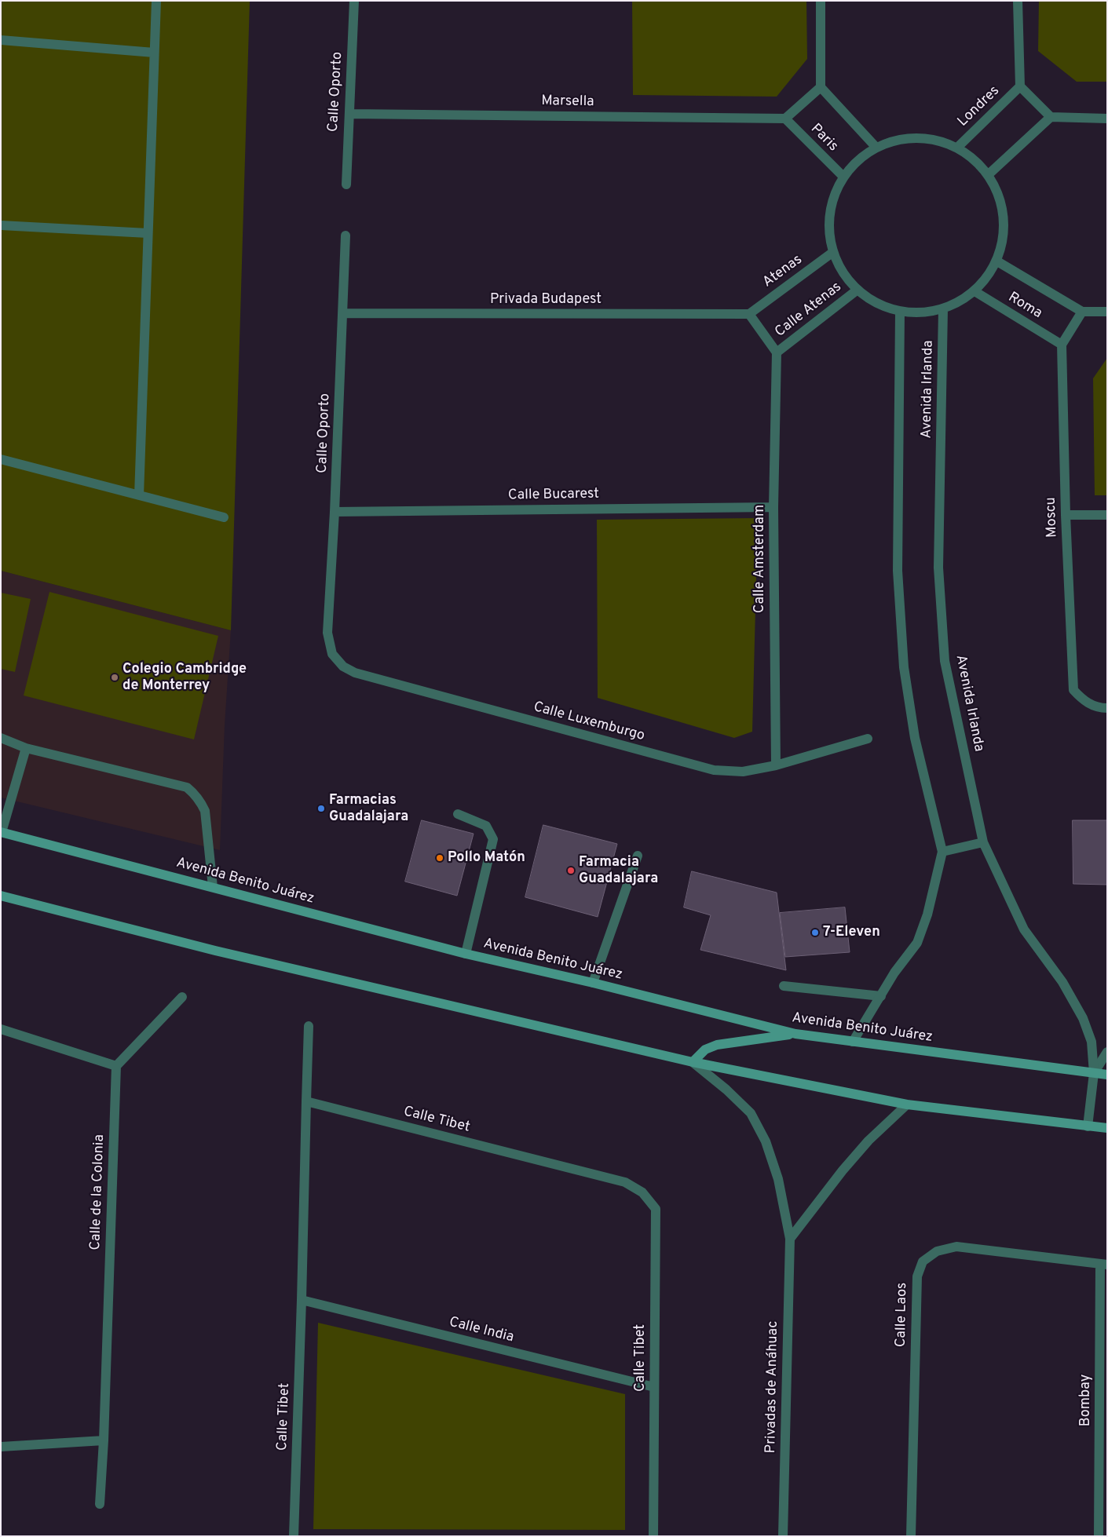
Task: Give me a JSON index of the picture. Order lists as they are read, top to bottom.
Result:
{
  "streets": {
    "main road": ["Avenida Benito Juárez"],
    "street": [
      "Calle Oporto",
      "Marsella",
      "Londres",
      "Paris",
      "Atenas",
      "Privada Budapest",
      "Roma",
      "Calle Atenas",
      "Avenida Irlanda",
      "Calle Bucarest",
      "Moscu",
      "Calle Amsterdam",
      "Calle Luxemburgo",
      "Calle Tibet",
      "Calle de la Colonia",
      "Calle Laos",
      "Calle India",
      "Privadas de Anáhuac",
      "Bombay"
    ]
  },
  "crossings": [
    ["Calle Oporto", "Marsella"],
    ["Calle Oporto", "Privada Budapest"],
    ["Calle Oporto", "Calle Bucarest"],
    ["Calle Oporto", "Calle Luxemburgo"],
    ["Marsella", "Paris"],
    ["Atenas", "Privada Budapest"],
    ["Roma", "Moscu"],
    ["Calle Atenas", "Calle Amsterdam"],
    ["Avenida Irlanda", "Avenida Benito Juárez"],
    ["Calle Bucarest", "Calle Amsterdam"],
    ["Calle Amsterdam", "Calle Luxemburgo"],
    ["Calle Tibet", "Calle India"],
    ["Calle Laos", "Bombay"]
  ],
  "places": [
    "Colegio Cambridge de Monterrey",
    "Farmacias Guadalajara",
    "Pollo Matón",
    "Farmacia Guadalajara",
    "7-Eleven"
  ]
}
